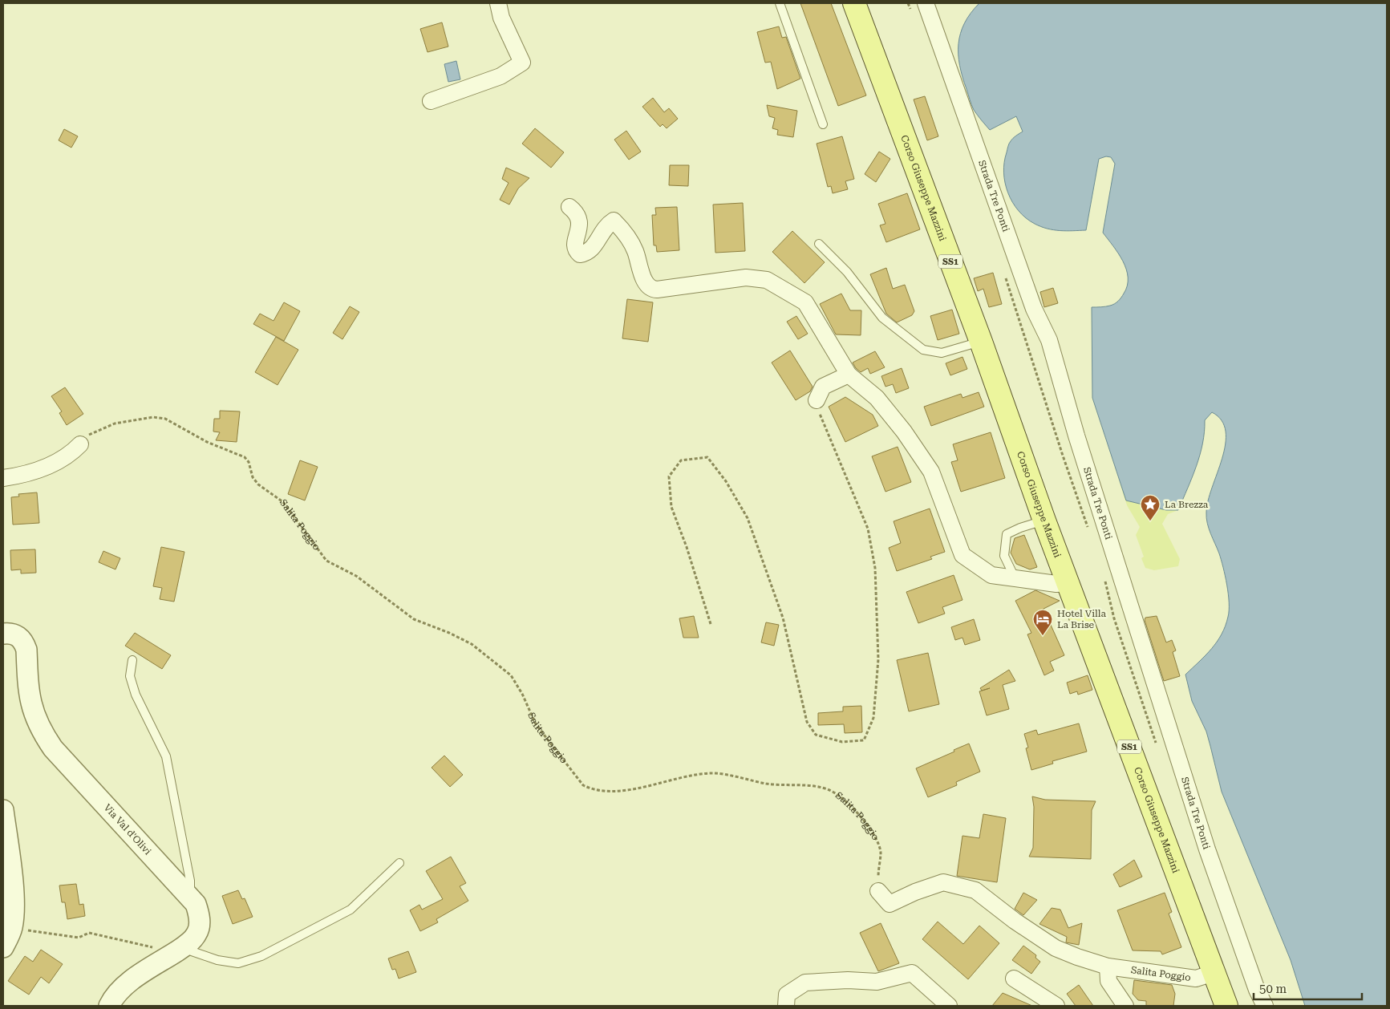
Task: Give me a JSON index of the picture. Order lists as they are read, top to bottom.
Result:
{
  "streets": {
    "main road": ["Corso Giuseppe Mazzini", "SS1"],
    "street": ["Strada Tre Ponti", "Salita Poggio", "Via Val d'Olivi"]
  },
  "crossings": [
    ["Corso Giuseppe Mazzini", "Salita Poggio"]
  ],
  "places": {
    "place": ["La Brezza"],
    "hotel": ["Hotel Villa La Brise"]
  },
  "scale_bar": "50 m"
}
